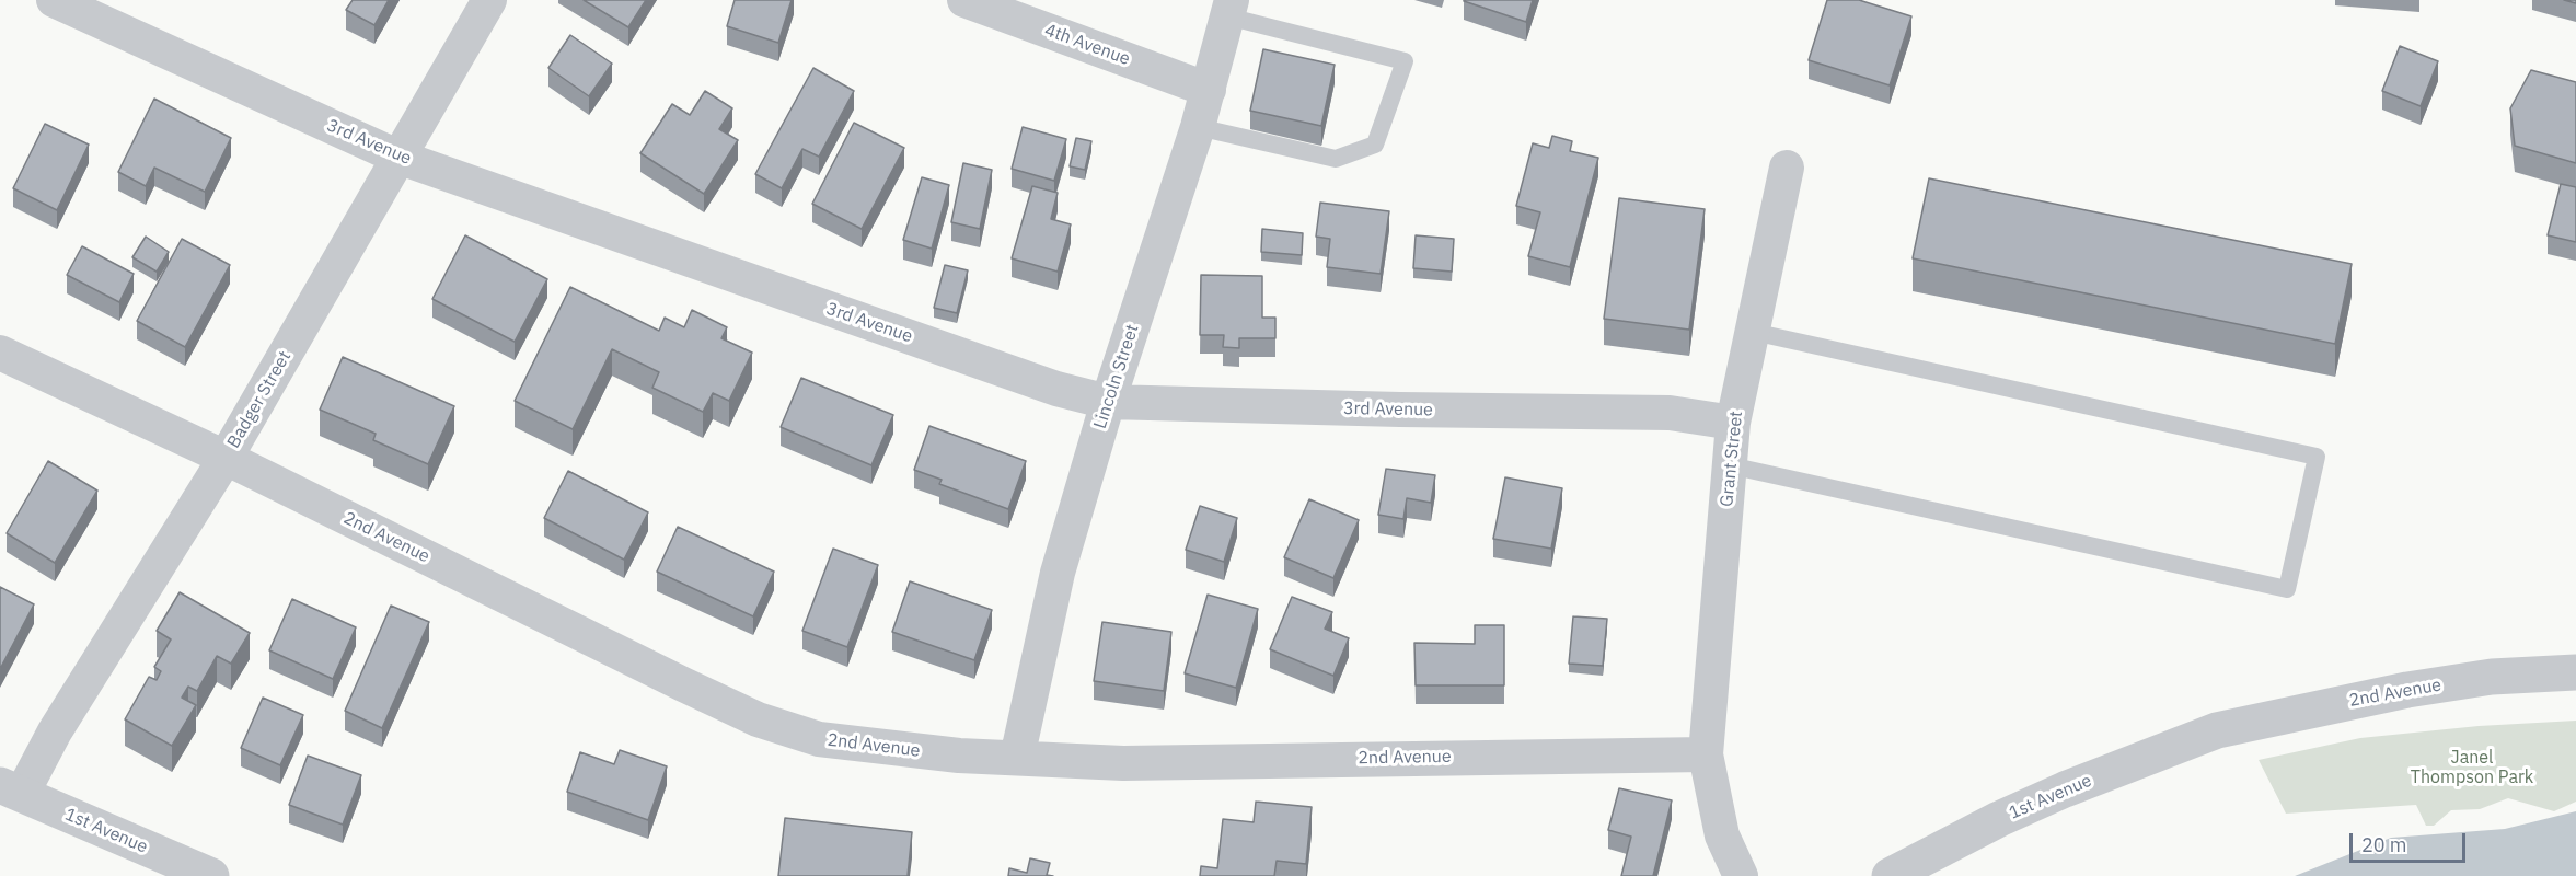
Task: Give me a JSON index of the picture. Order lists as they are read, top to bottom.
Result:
{
  "streets": {
    "street": [
      "4th Avenue",
      "3rd Avenue",
      "Lincoln Street",
      "Badger Street",
      "Grant Street",
      "2nd Avenue",
      "1st Avenue"
    ]
  },
  "crossings": [
    ["4th Avenue", "Lincoln Street"],
    ["3rd Avenue", "Lincoln Street"],
    ["3rd Avenue", "Badger Street"],
    ["3rd Avenue", "Grant Street"],
    ["Lincoln Street", "2nd Avenue"],
    ["Badger Street", "2nd Avenue"],
    ["Badger Street", "1st Avenue"],
    ["Grant Street", "2nd Avenue"],
    ["2nd Avenue", "1st Avenue"]
  ],
  "parks": ["Janel Thompson Park"],
  "scale_bar": "20 m"
}
